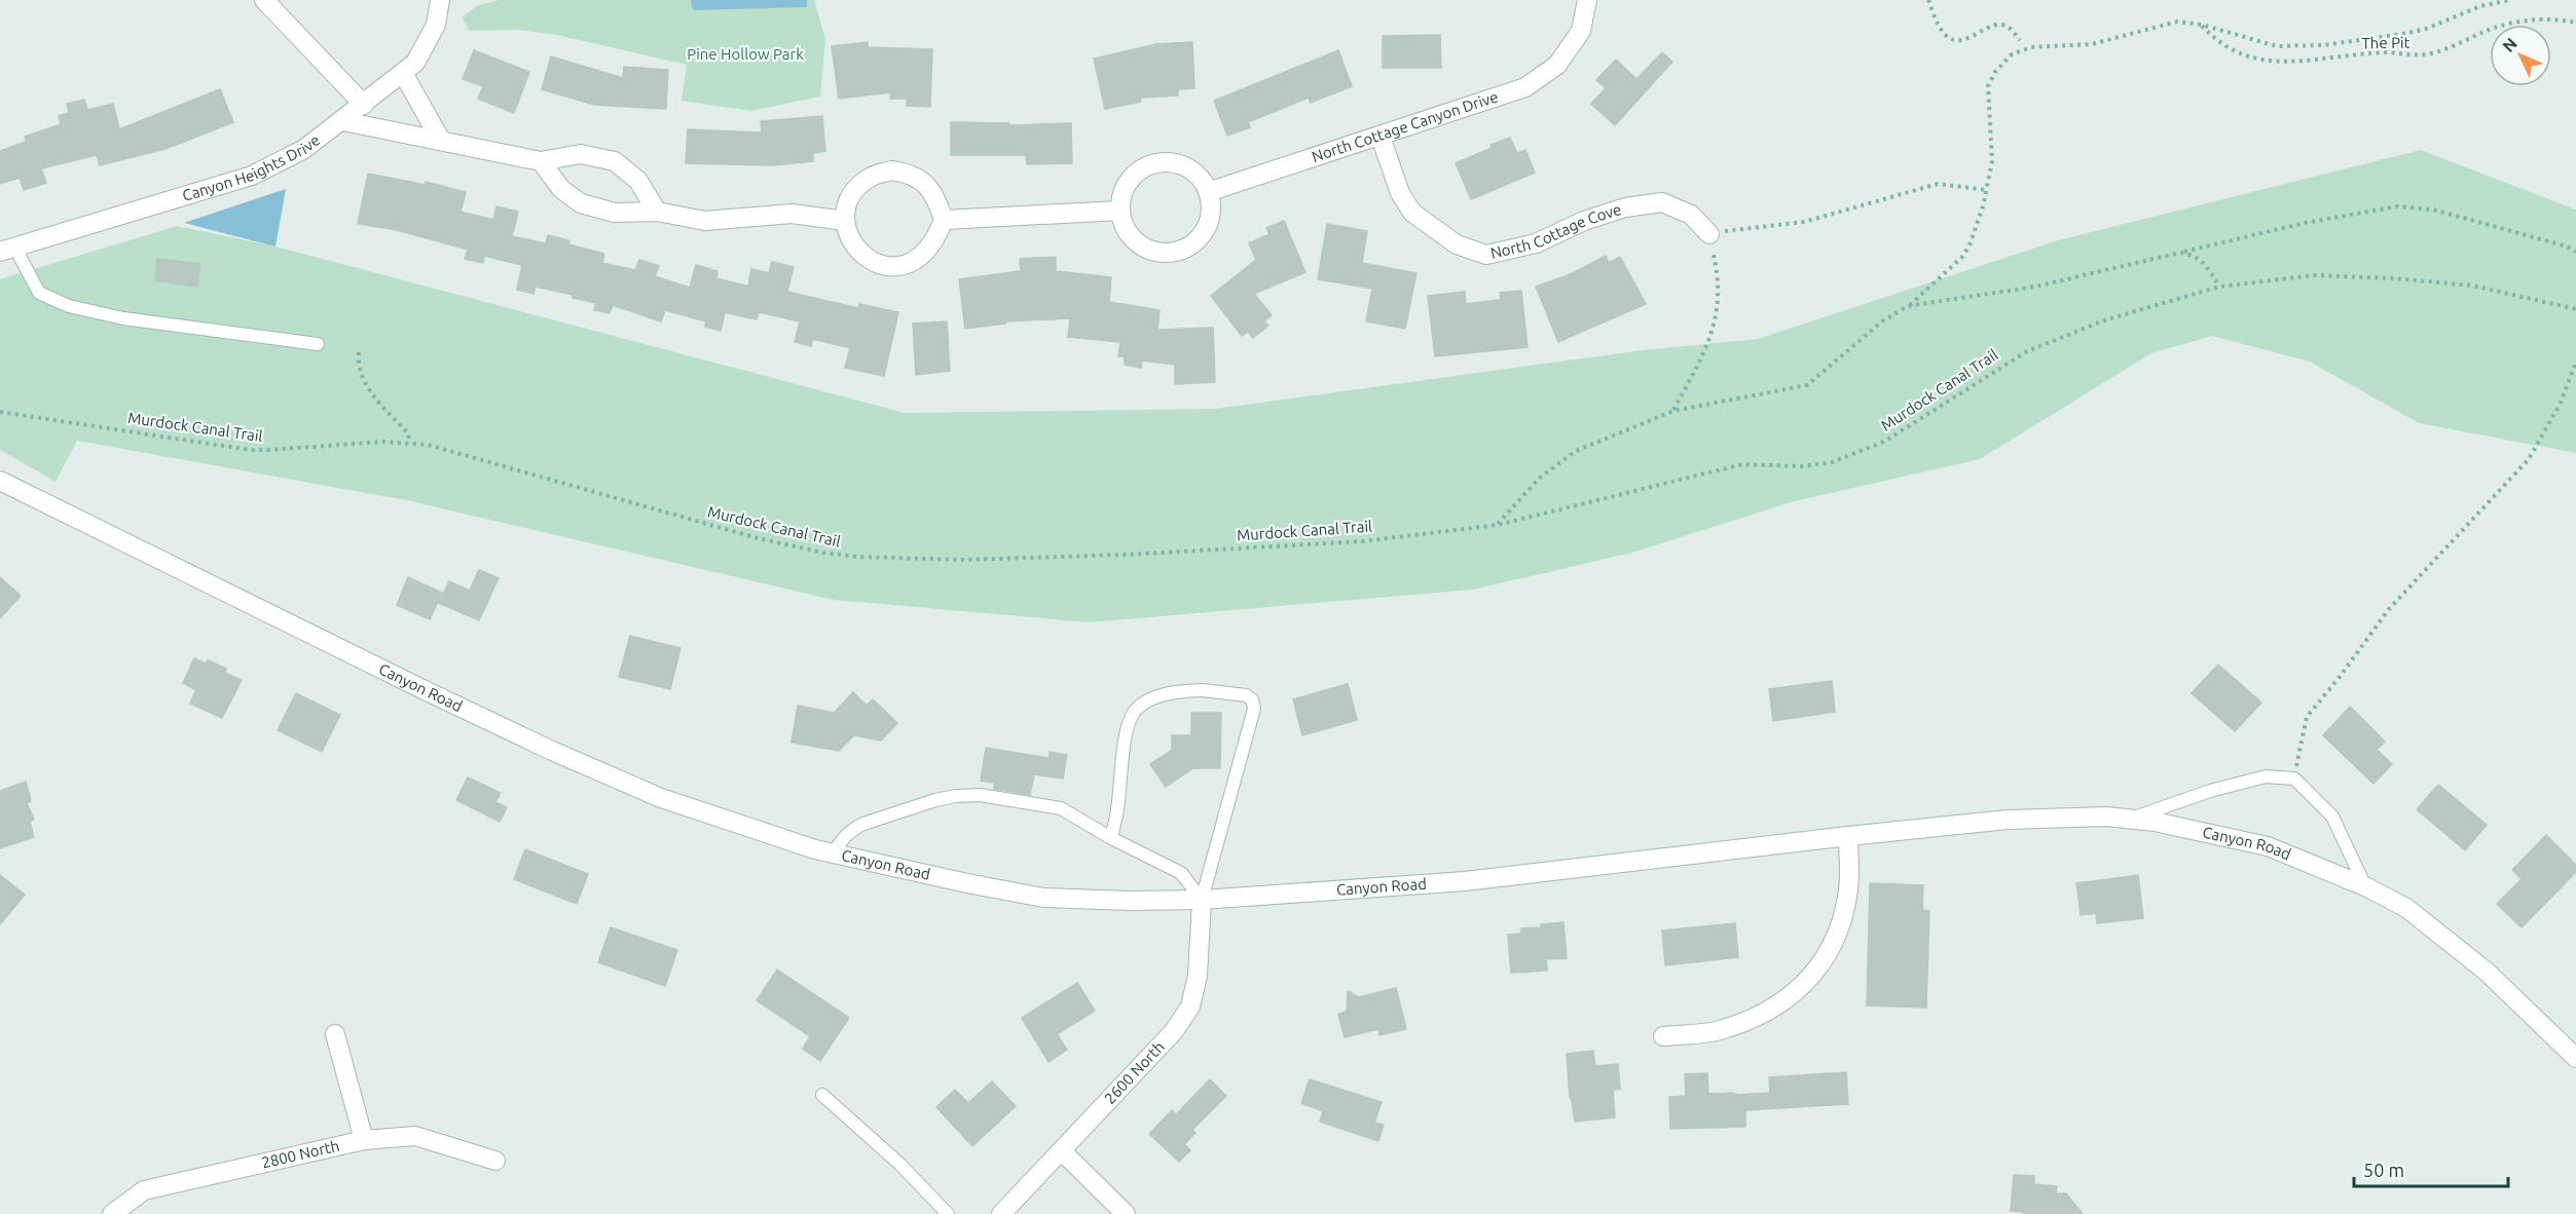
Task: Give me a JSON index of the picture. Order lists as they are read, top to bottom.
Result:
{
  "streets": {
    "street": [
      "North Cottage Canyon Drive",
      "Canyon Heights Drive",
      "North Cottage Cove",
      "Canyon Road",
      "2600 North",
      "2800 North"
    ],
    "path": ["The Pit", "Murdock Canal Trail"]
  },
  "crossings": [
    ["North Cottage Canyon Drive", "North Cottage Cove"],
    ["Canyon Road", "2600 North"]
  ],
  "parks": ["Pine Hollow Park"],
  "scale_bar": "50 m",
  "north": "top left"
}
